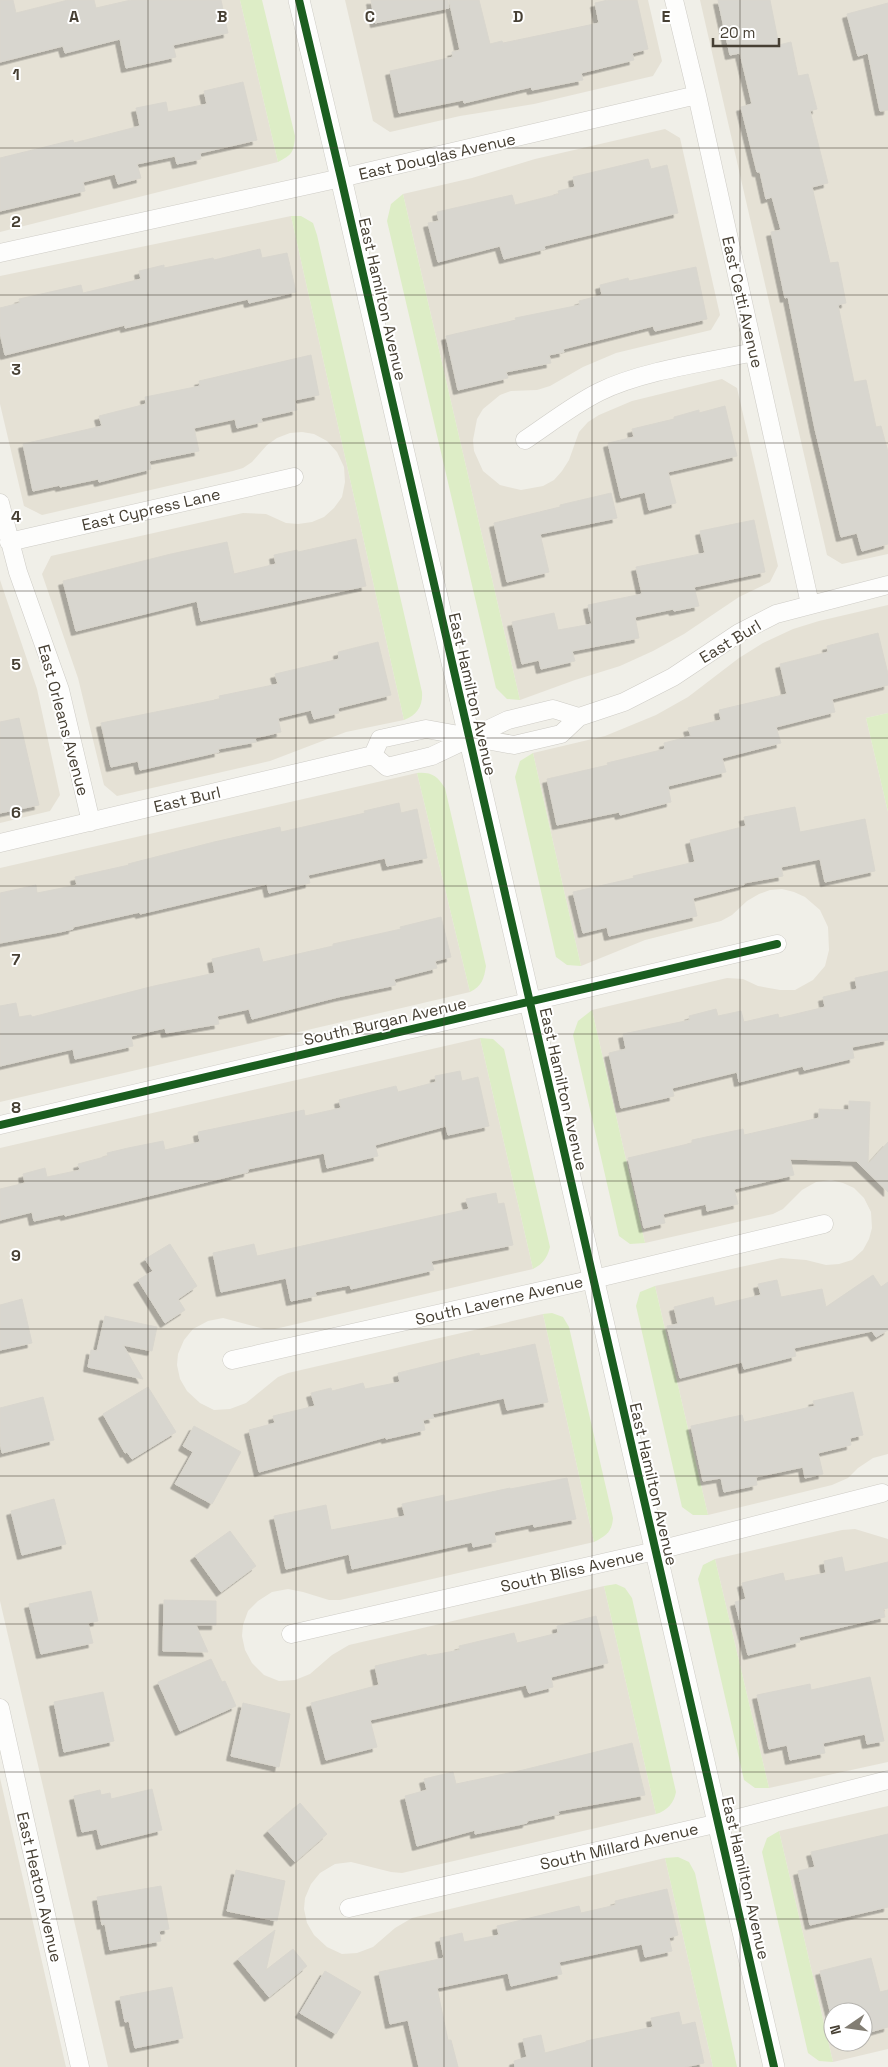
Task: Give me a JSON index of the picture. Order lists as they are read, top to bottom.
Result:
{
  "streets": {
    "street": [
      "East Douglas Avenue",
      "East Hamilton Avenue",
      "East Cetti Avenue",
      "East Cypress Lane",
      "East Burl",
      "East Orleans Avenue",
      "South Burgan Avenue",
      "South Laverne Avenue",
      "South Bliss Avenue",
      "South Millard Avenue",
      "East Heaton Avenue"
    ]
  },
  "crossings": [
    ["East Douglas Avenue", "East Hamilton Avenue"],
    ["East Douglas Avenue", "East Cetti Avenue"],
    ["East Hamilton Avenue", "East Burl"],
    ["East Hamilton Avenue", "South Burgan Avenue"],
    ["East Hamilton Avenue", "South Laverne Avenue"],
    ["East Hamilton Avenue", "South Bliss Avenue"],
    ["East Hamilton Avenue", "South Millard Avenue"],
    ["East Cetti Avenue", "East Burl"],
    ["East Cypress Lane", "East Orleans Avenue"],
    ["East Burl", "East Orleans Avenue"]
  ],
  "scale_bar": "20 m",
  "north": "left",
  "grid": {
    "columns": [
      "A",
      "B",
      "C",
      "D",
      "E"
    ],
    "rows": [
      "1",
      "2",
      "3",
      "4",
      "5",
      "6",
      "7",
      "8",
      "9"
    ]
  }
}
